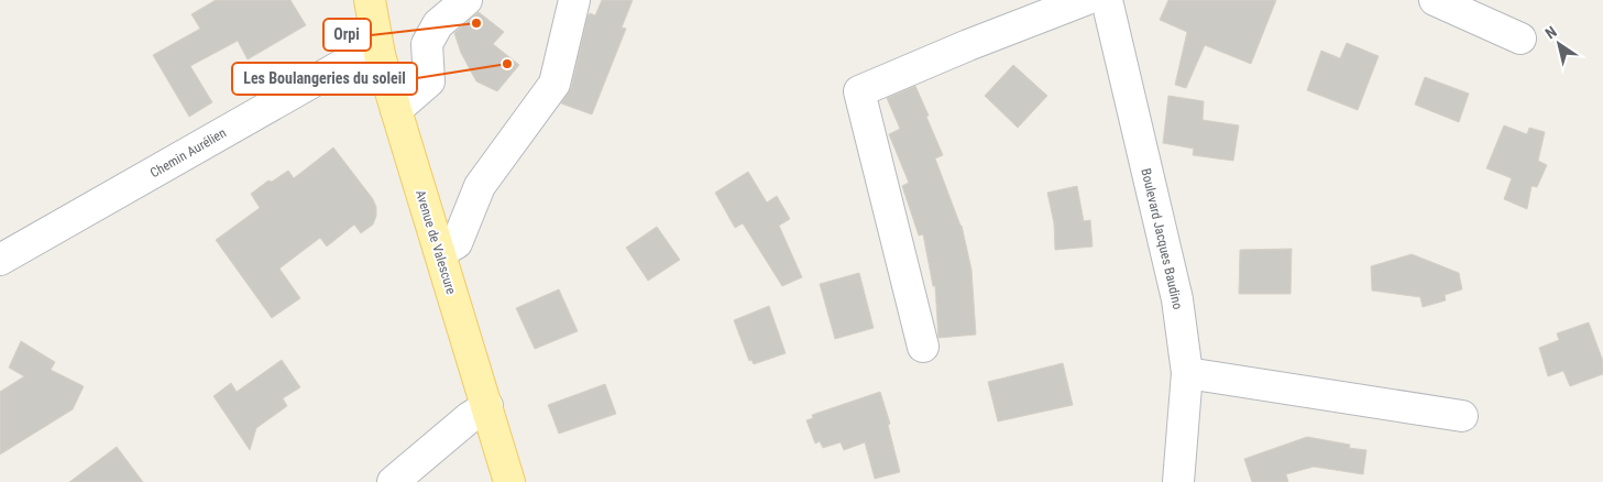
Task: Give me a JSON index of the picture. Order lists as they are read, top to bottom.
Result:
{
  "streets": {
    "main road": ["Avenue de Valescure"],
    "street": ["Chemin Aurélien", "Boulevard Jacques Baudino"]
  },
  "crossings": [
    ["Chemin Aurélien", "Avenue de Valescure"]
  ],
  "places": ["Orpi", "Les Boulangeries du soleil"],
  "north": "top left"
}
